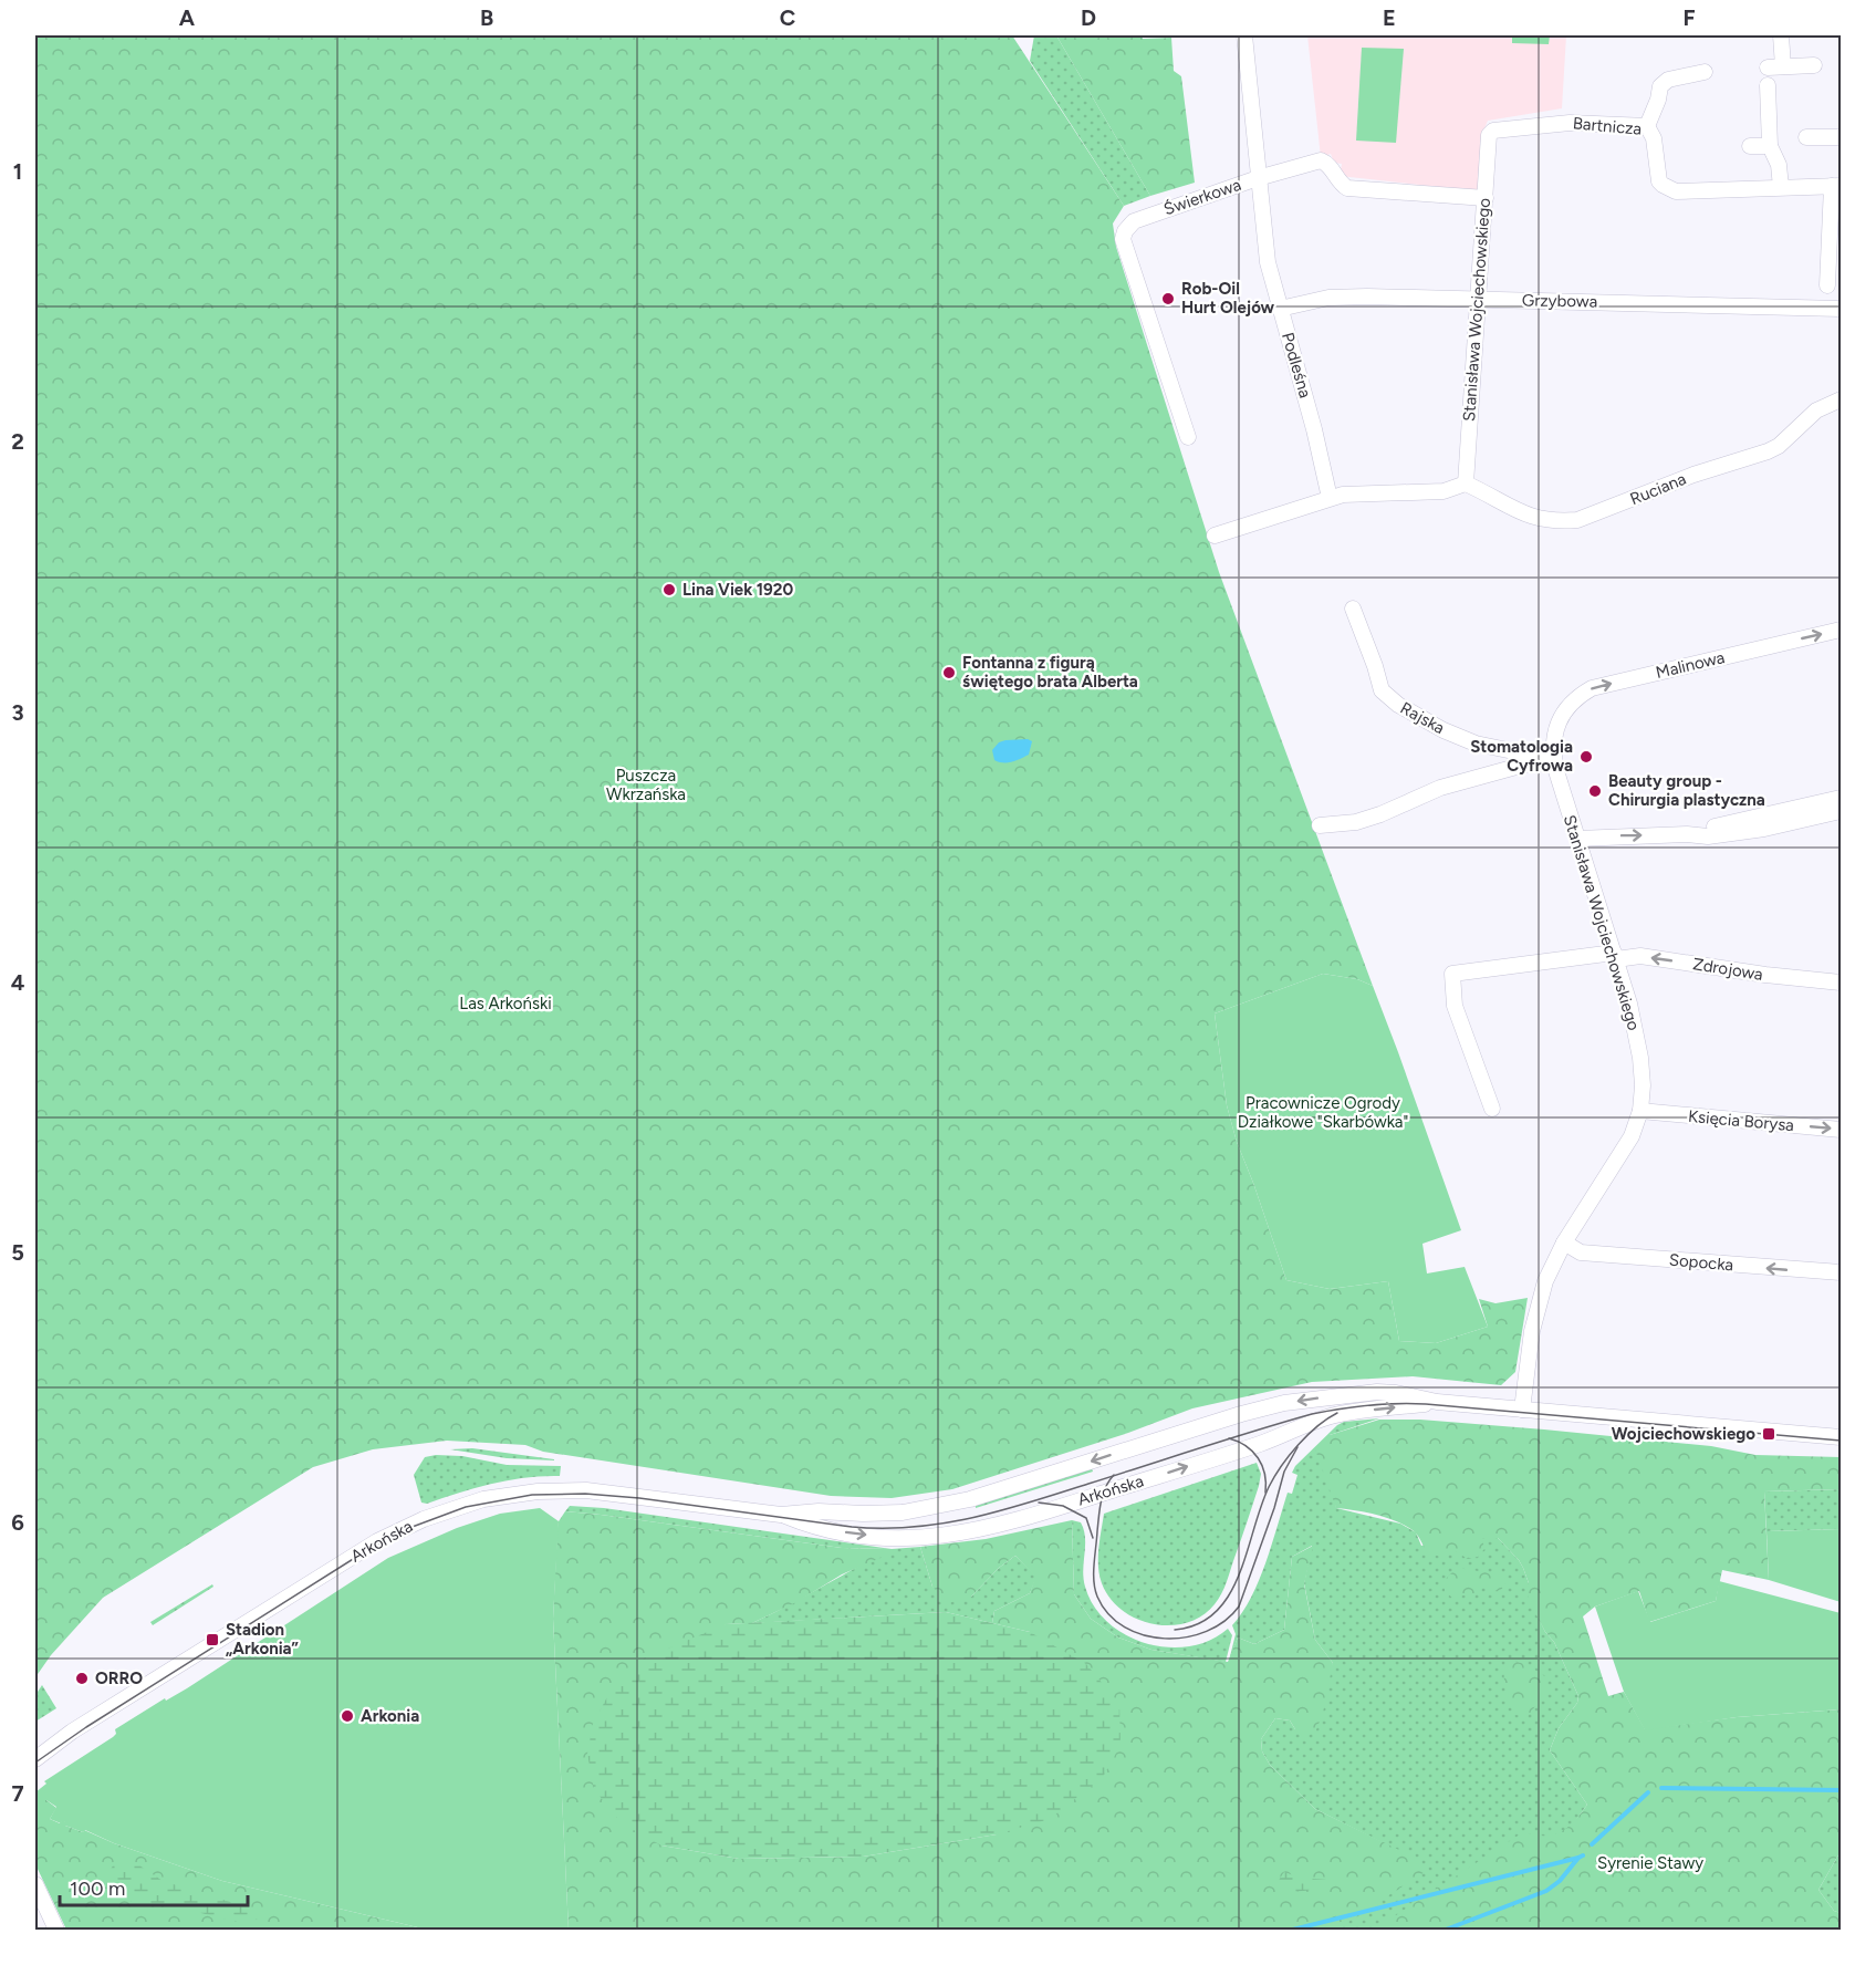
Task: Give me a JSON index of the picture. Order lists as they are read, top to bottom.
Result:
{
  "streets": {
    "street": [
      "Bartnicza",
      "Świerkowa",
      "Grzybowa",
      "Stanisława Wojciechowskiego",
      "Podleśna",
      "Ruciana",
      "Malinowa",
      "Rajska",
      "Zdrojowa",
      "Księcia Borysa",
      "Sopocka",
      "Arkońska"
    ]
  },
  "crossings": [
    ["Bartnicza", "Stanisława Wojciechowskiego"],
    ["Świerkowa", "Stanisława Wojciechowskiego"],
    ["Świerkowa", "Podleśna"],
    ["Grzybowa", "Stanisława Wojciechowskiego"],
    ["Grzybowa", "Podleśna"],
    ["Stanisława Wojciechowskiego", "Ruciana"],
    ["Stanisława Wojciechowskiego", "Malinowa"],
    ["Stanisława Wojciechowskiego", "Rajska"],
    ["Stanisława Wojciechowskiego", "Zdrojowa"],
    ["Stanisława Wojciechowskiego", "Księcia Borysa"],
    ["Stanisława Wojciechowskiego", "Sopocka"],
    ["Stanisława Wojciechowskiego", "Arkońska"]
  ],
  "one_way": ["Malinowa", "Księcia Borysa", "Sopocka"],
  "parks": [
    "Puszcza Wkrzańska",
    "Las Arkoński",
    "Pracownicze Ogrody Działkowe \"Skarbówka\"",
    "Syrenie Stawy"
  ],
  "places": {
    "other": [
      "Rob-Oil Hurt Olejów",
      "Lina Viek 1920",
      "Fontanna z figurą świętego brata Alberta",
      "Stomatologia Cyfrowa",
      "Beauty group - Chirurgia plastyczna",
      "ORRO",
      "Arkonia"
    ],
    "transit": ["Wojciechowskiego", "Stadion „Arkonia”"]
  },
  "scale_bar": "100 m",
  "grid": {
    "columns": [
      "A",
      "B",
      "C",
      "D",
      "E",
      "F"
    ],
    "rows": [
      "1",
      "2",
      "3",
      "4",
      "5",
      "6",
      "7"
    ]
  }
}
